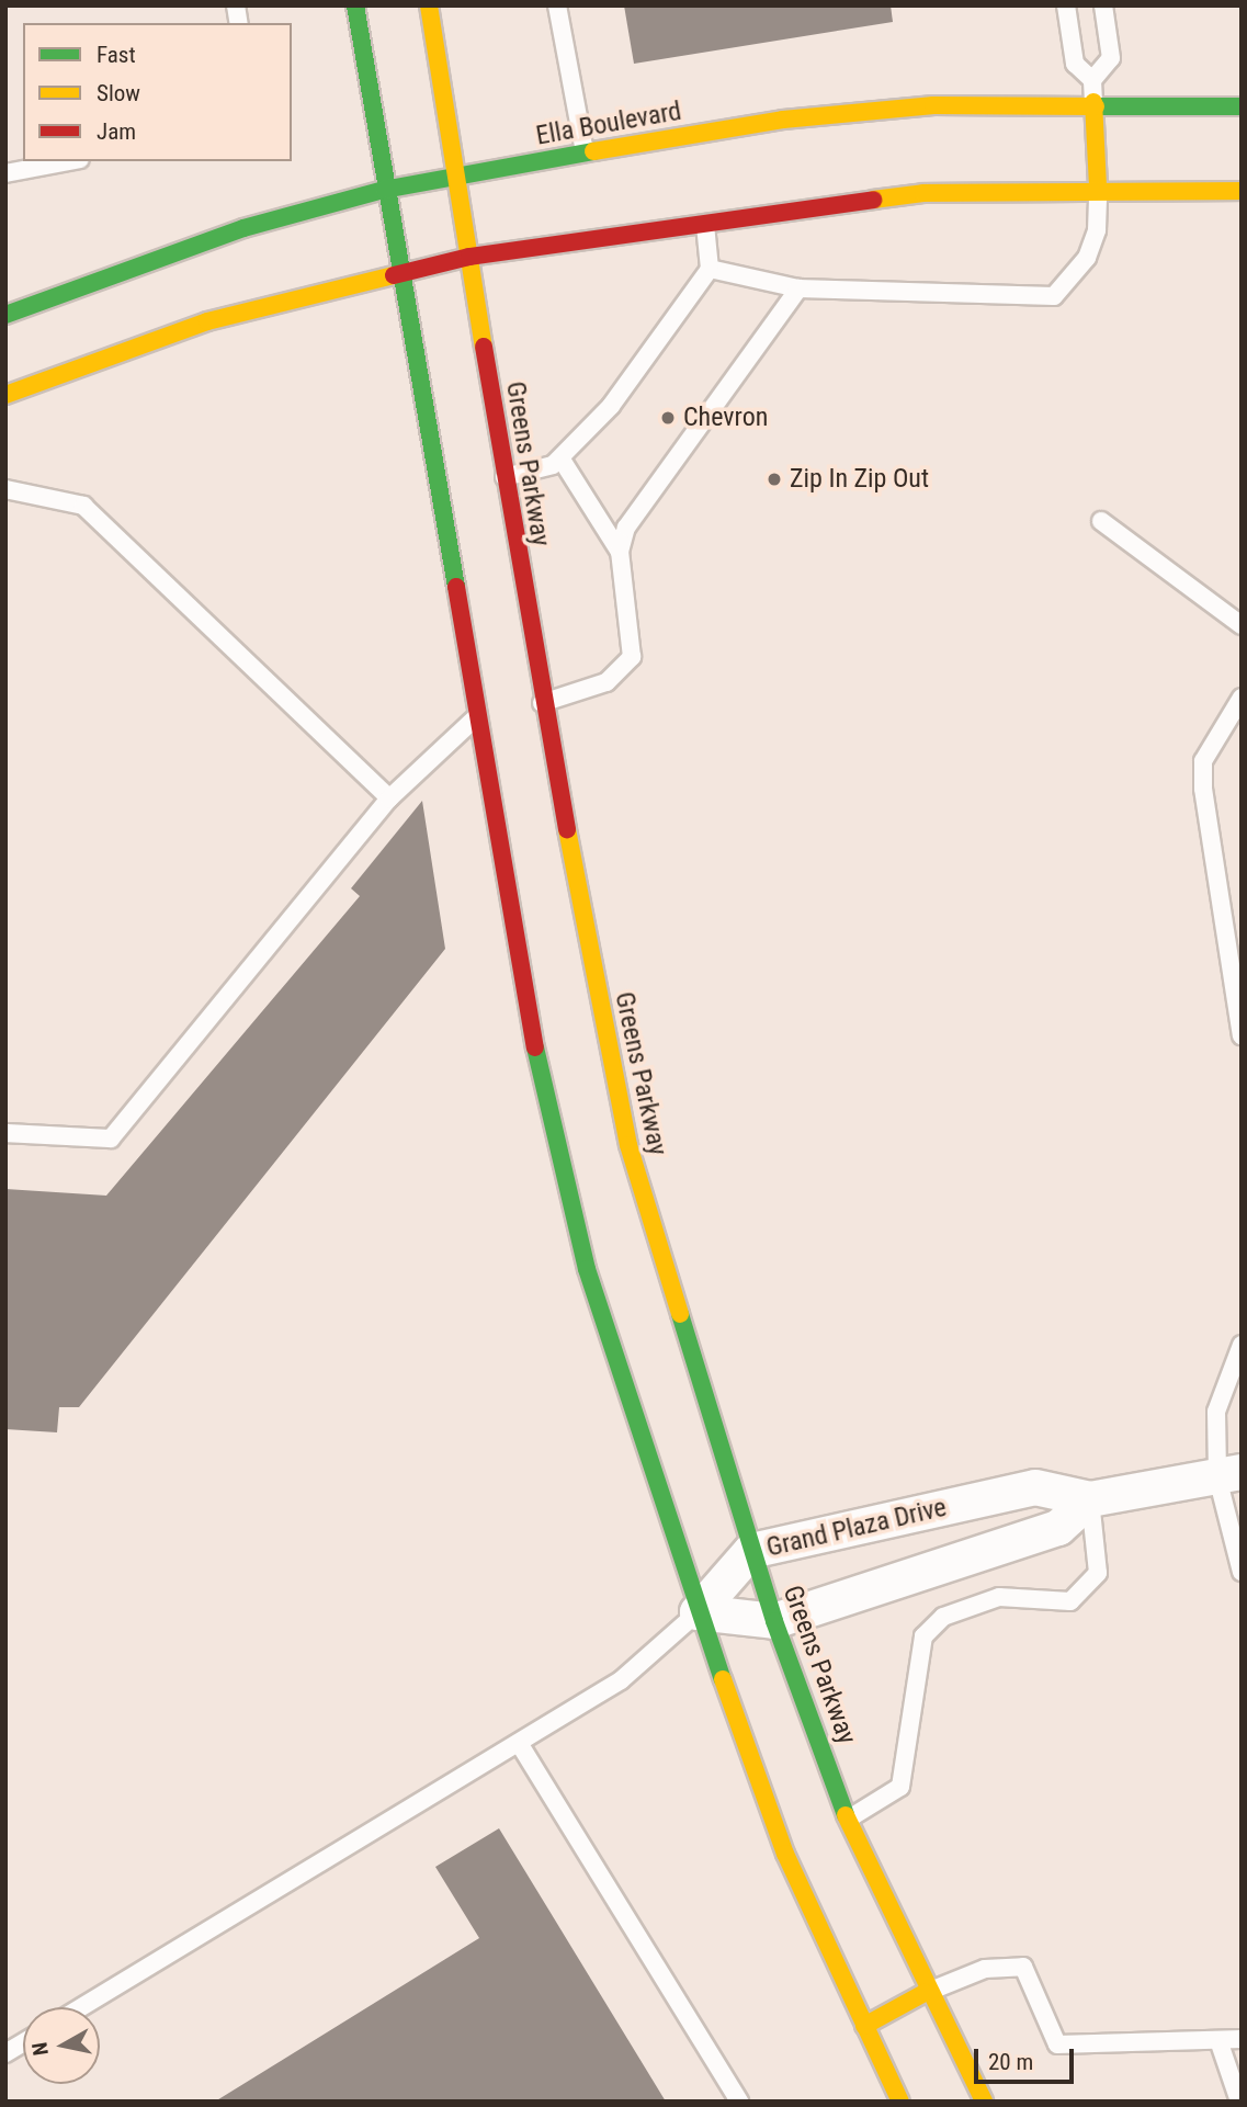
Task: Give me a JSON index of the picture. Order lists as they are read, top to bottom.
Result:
{
  "streets": {
    "street": ["Ella Boulevard", "Greens Parkway", "Grand Plaza Drive"]
  },
  "crossings": [
    ["Ella Boulevard", "Greens Parkway"],
    ["Greens Parkway", "Grand Plaza Drive"]
  ],
  "places": ["Chevron", "Zip In Zip Out"],
  "legend": ["Fast", "Slow", "Jam"],
  "scale_bar": "20 m",
  "north": "left"
}
